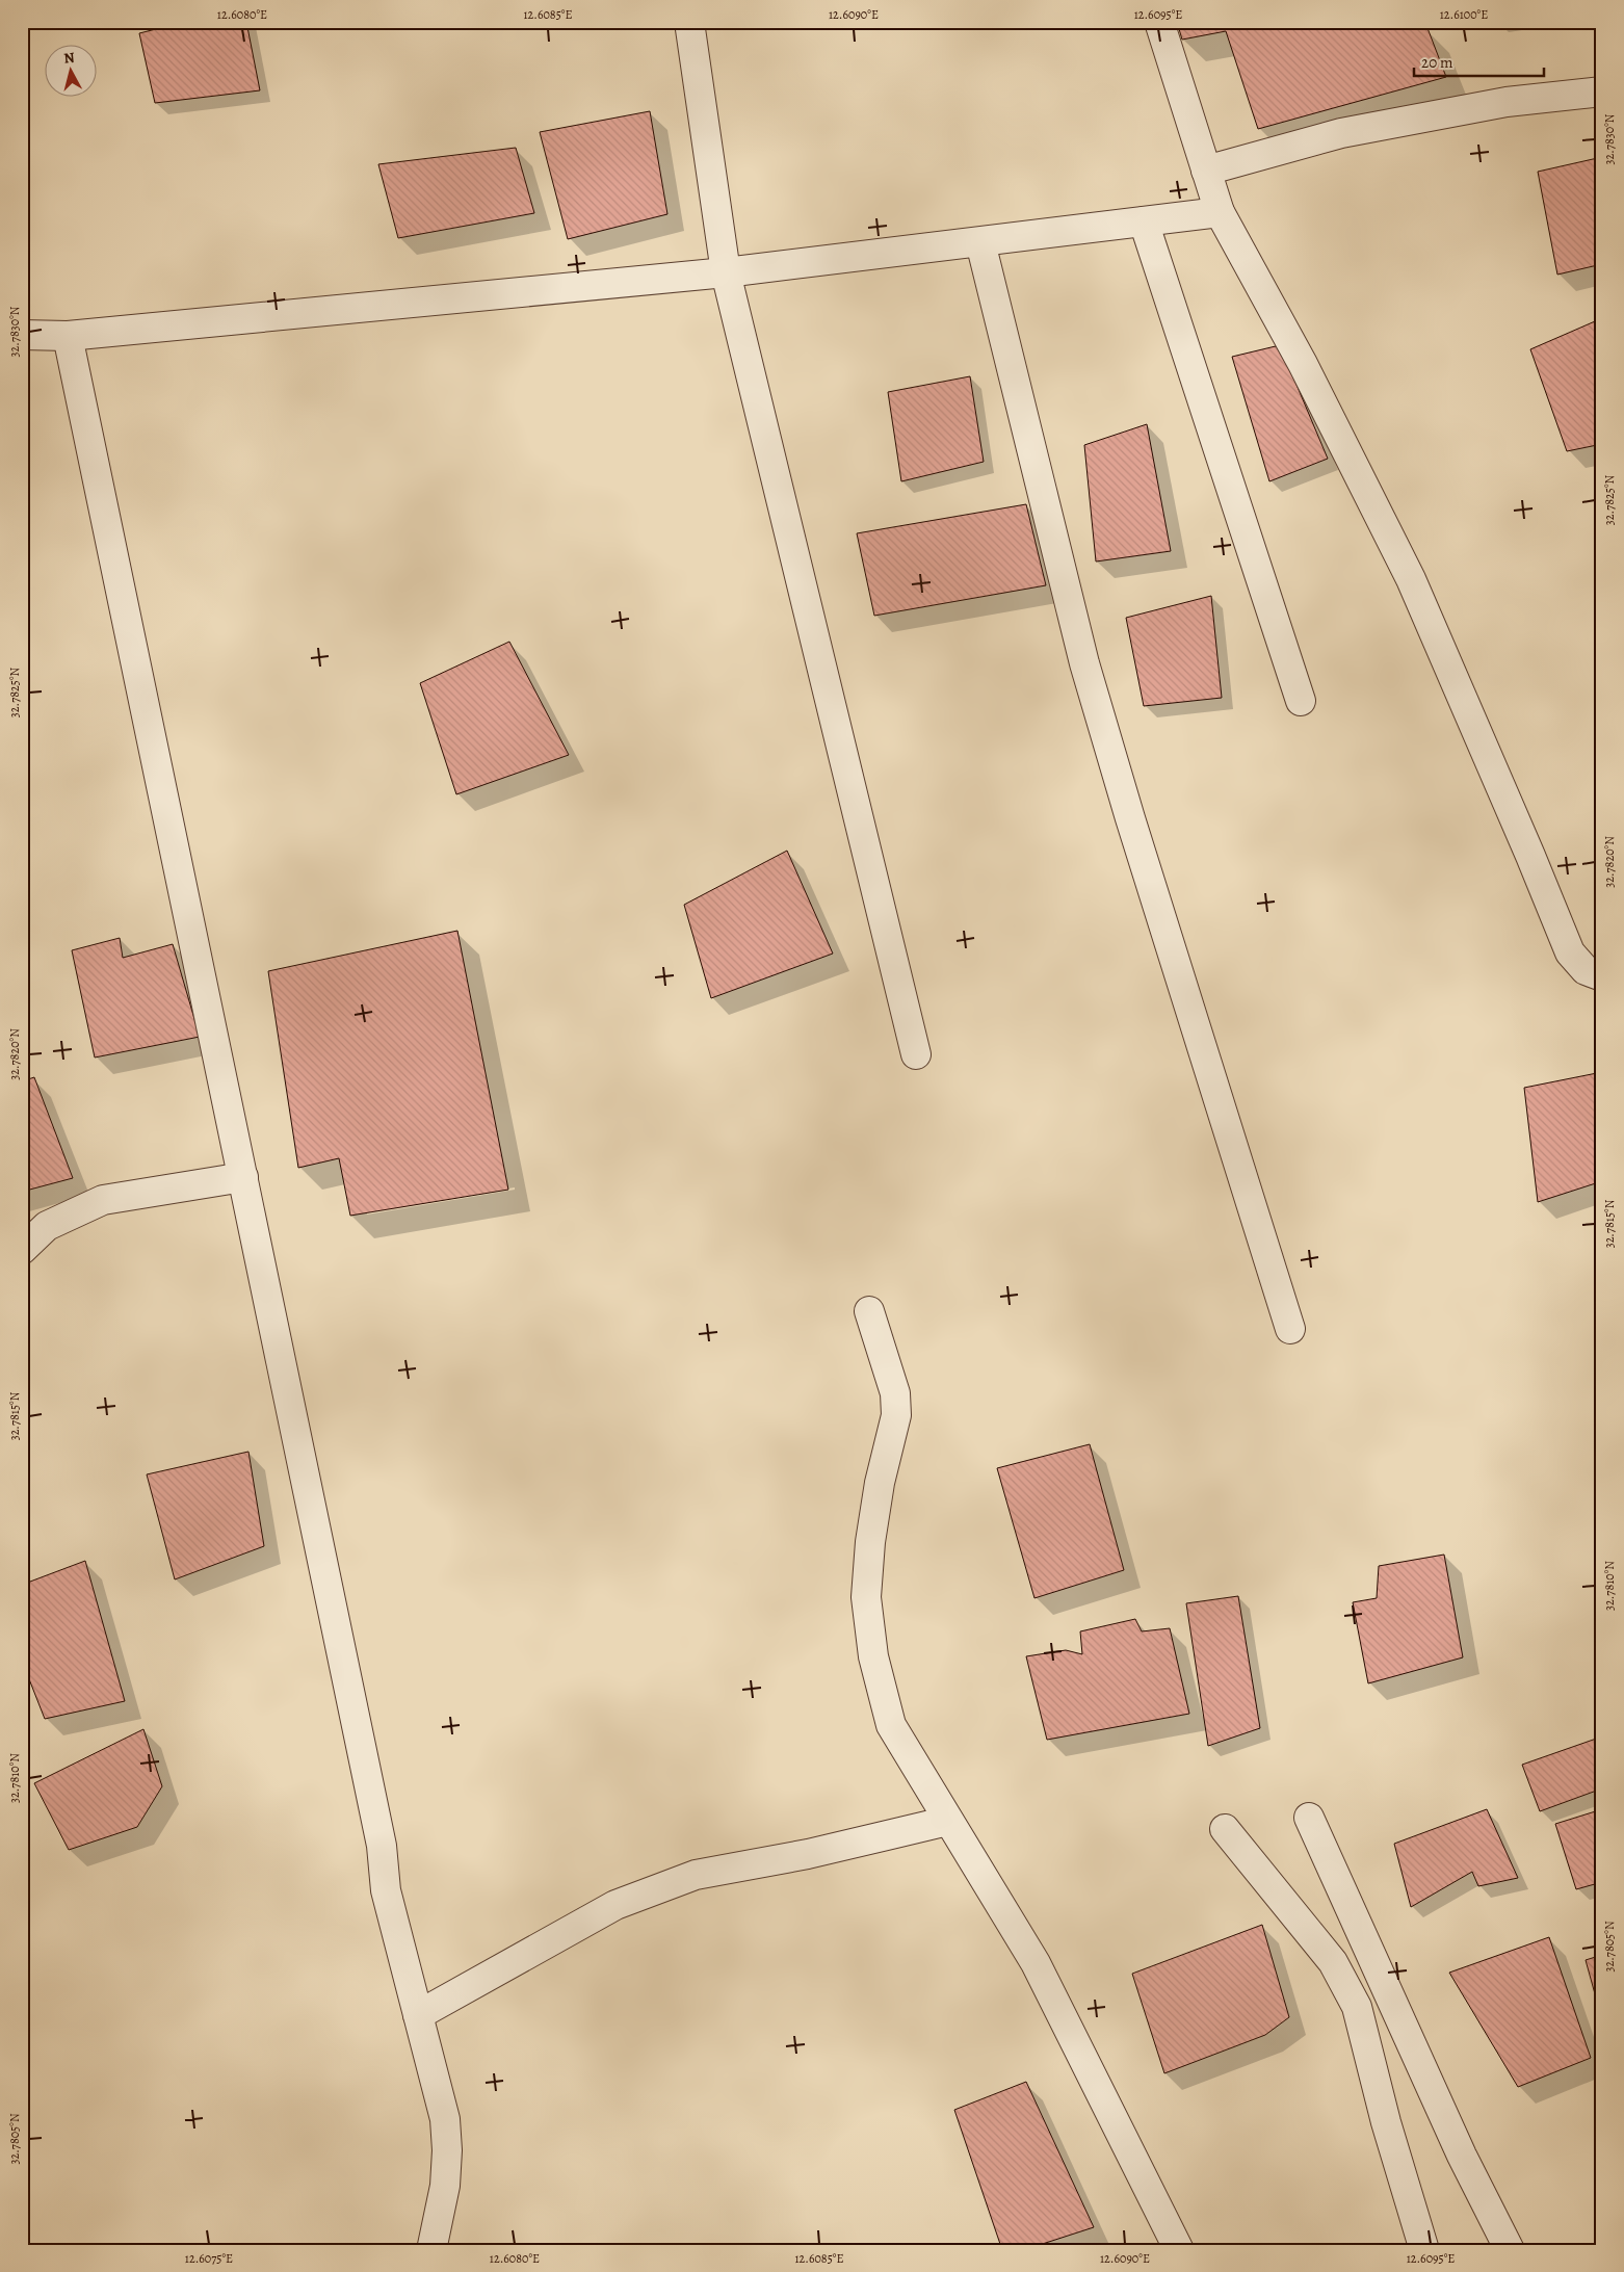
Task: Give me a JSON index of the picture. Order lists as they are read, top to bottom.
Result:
{
  "scale_bar": "20 m",
  "north": "top",
  "coordinates": [
    "12.6080°E",
    "12.6085°E",
    "12.6090°E",
    "12.6095°E",
    "12.6100°E",
    "32.7830°N",
    "32.7825°N",
    "32.7820°N",
    "32.7815°N",
    "32.7810°N",
    "32.7805°N",
    "12.6075°E"
  ]
}
